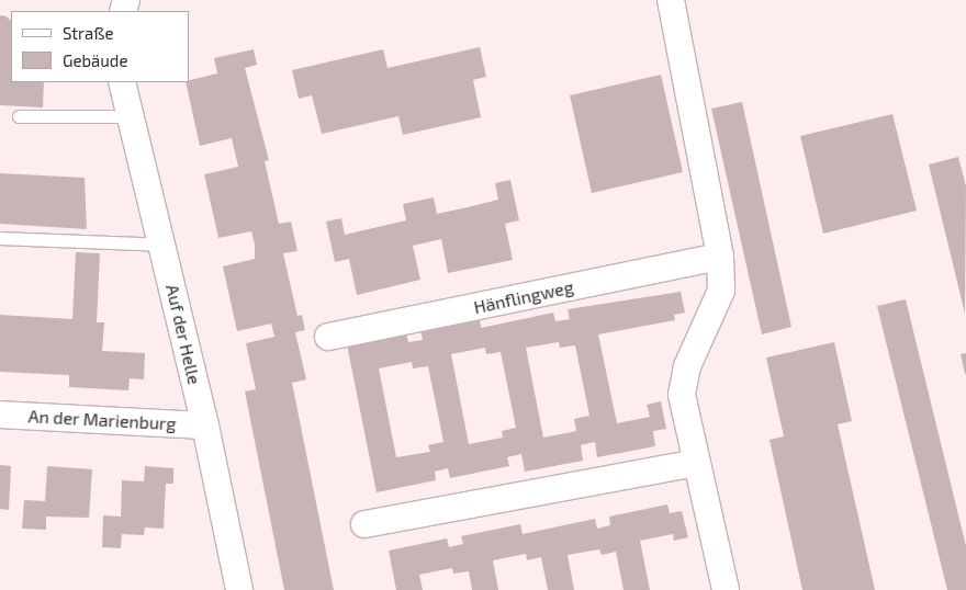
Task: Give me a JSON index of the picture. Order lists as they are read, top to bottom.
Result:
{
  "streets": {
    "street": ["Hänflingweg", "Auf der Helle", "An der Marienburg"]
  },
  "crossings": [
    ["Auf der Helle", "An der Marienburg"]
  ],
  "legend": ["Straße", "Gebäude"]
}
